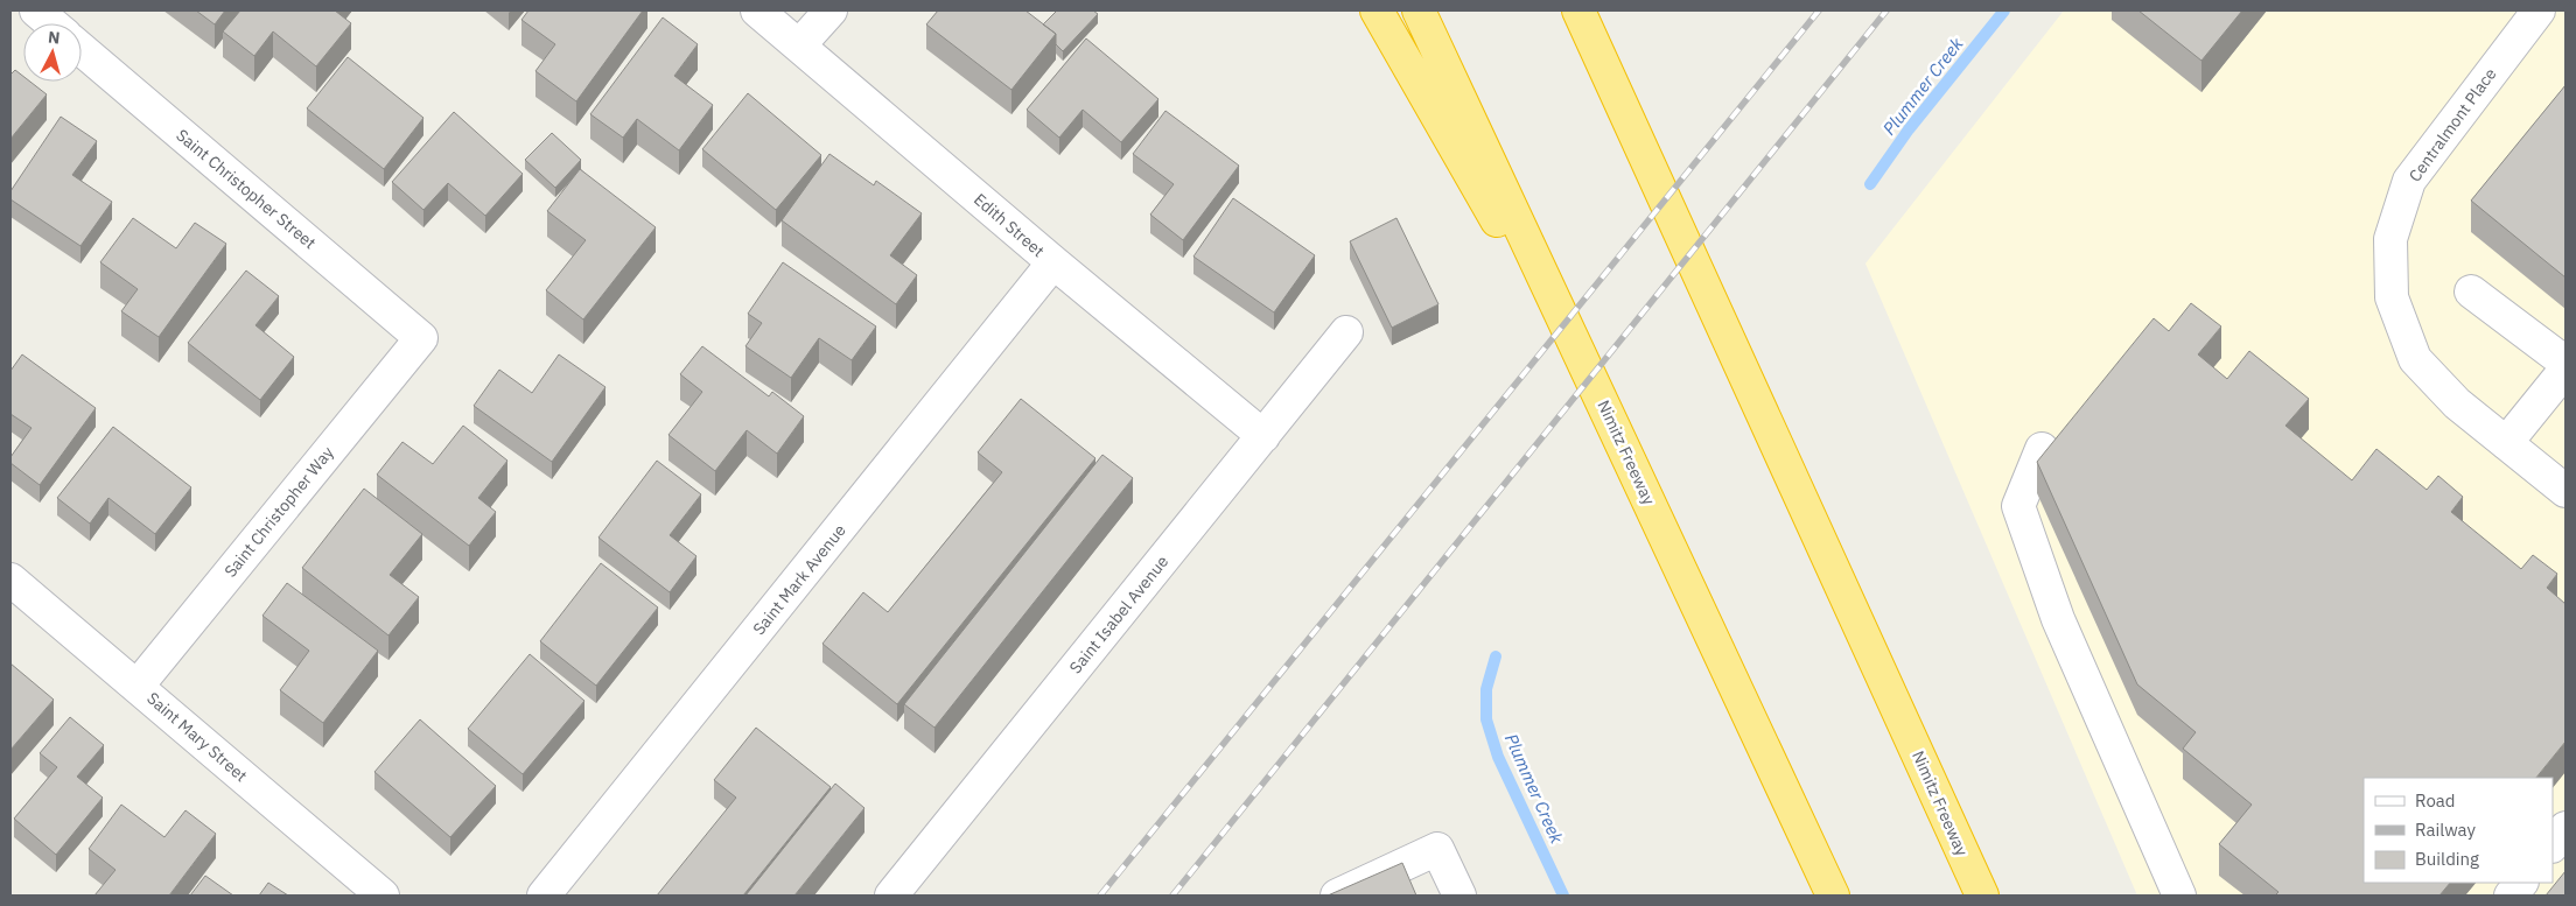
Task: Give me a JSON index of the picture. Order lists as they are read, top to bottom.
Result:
{
  "streets": {
    "highway": ["Nimitz Freeway"],
    "street": [
      "Centralmont Place",
      "Saint Christopher Street",
      "Edith Street",
      "Saint Christopher Way",
      "Saint Mark Avenue",
      "Saint Isabel Avenue",
      "Saint Mary Street"
    ]
  },
  "crossings": [
    ["Saint Christopher Street", "Saint Christopher Way"],
    ["Edith Street", "Saint Mark Avenue"],
    ["Edith Street", "Saint Isabel Avenue"],
    ["Saint Christopher Way", "Saint Mary Street"]
  ],
  "water": ["Plummer Creek"],
  "legend": ["Road", "Railway", "Building"],
  "north": "top"
}
